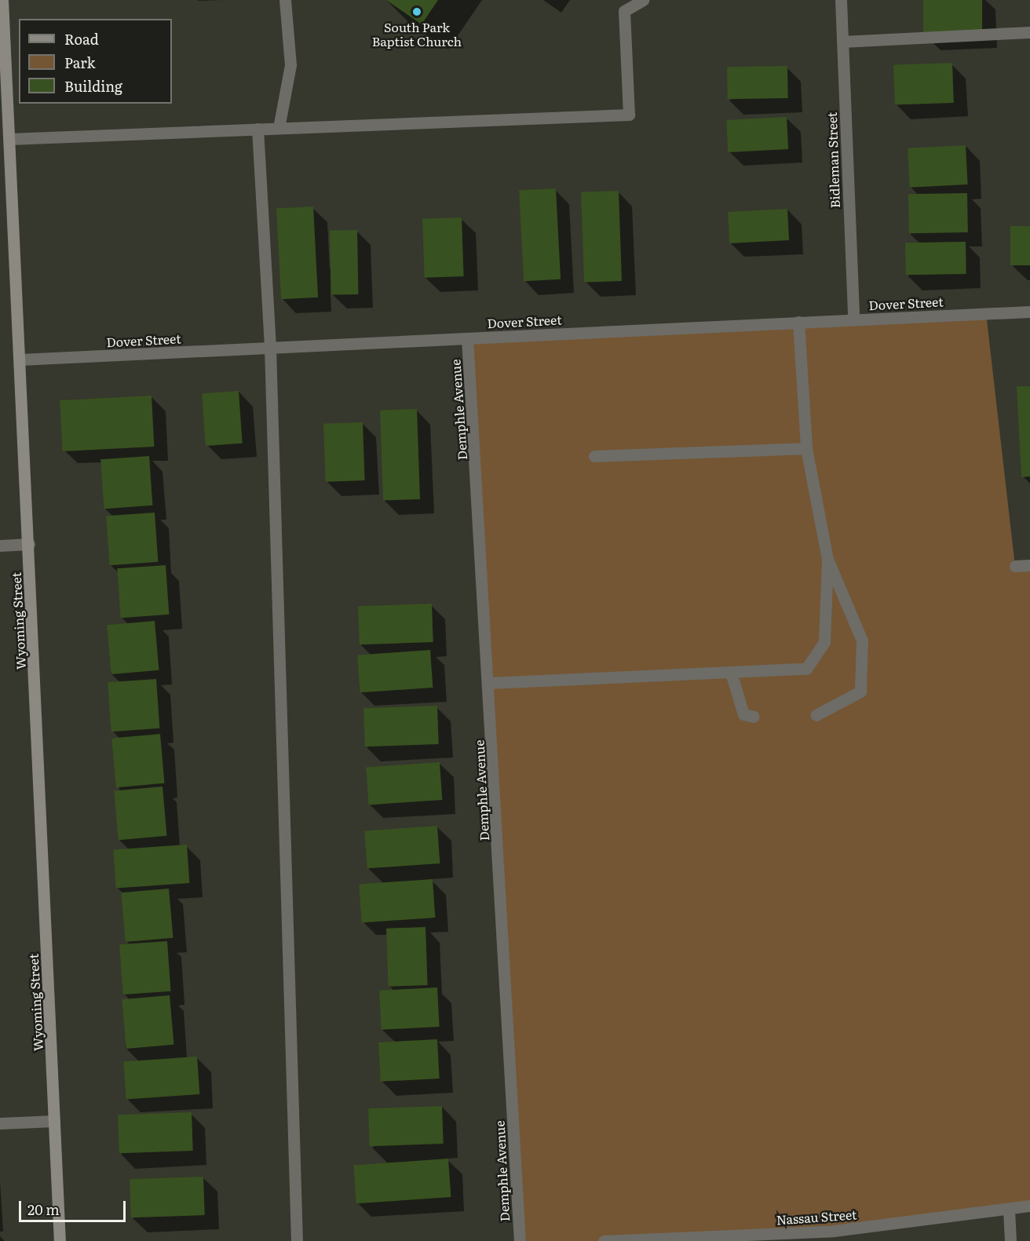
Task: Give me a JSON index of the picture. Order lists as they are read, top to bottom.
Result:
{
  "streets": {
    "street": [
      "Bidleman Street",
      "Dover Street",
      "Demphle Avenue",
      "Wyoming Street",
      "Nassau Street"
    ]
  },
  "crossings": [
    ["Bidleman Street", "Dover Street"],
    ["Dover Street", "Demphle Avenue"],
    ["Dover Street", "Wyoming Street"]
  ],
  "places": ["South Park Baptist Church"],
  "legend": ["Road", "Park", "Building"],
  "scale_bar": "20 m"
}
